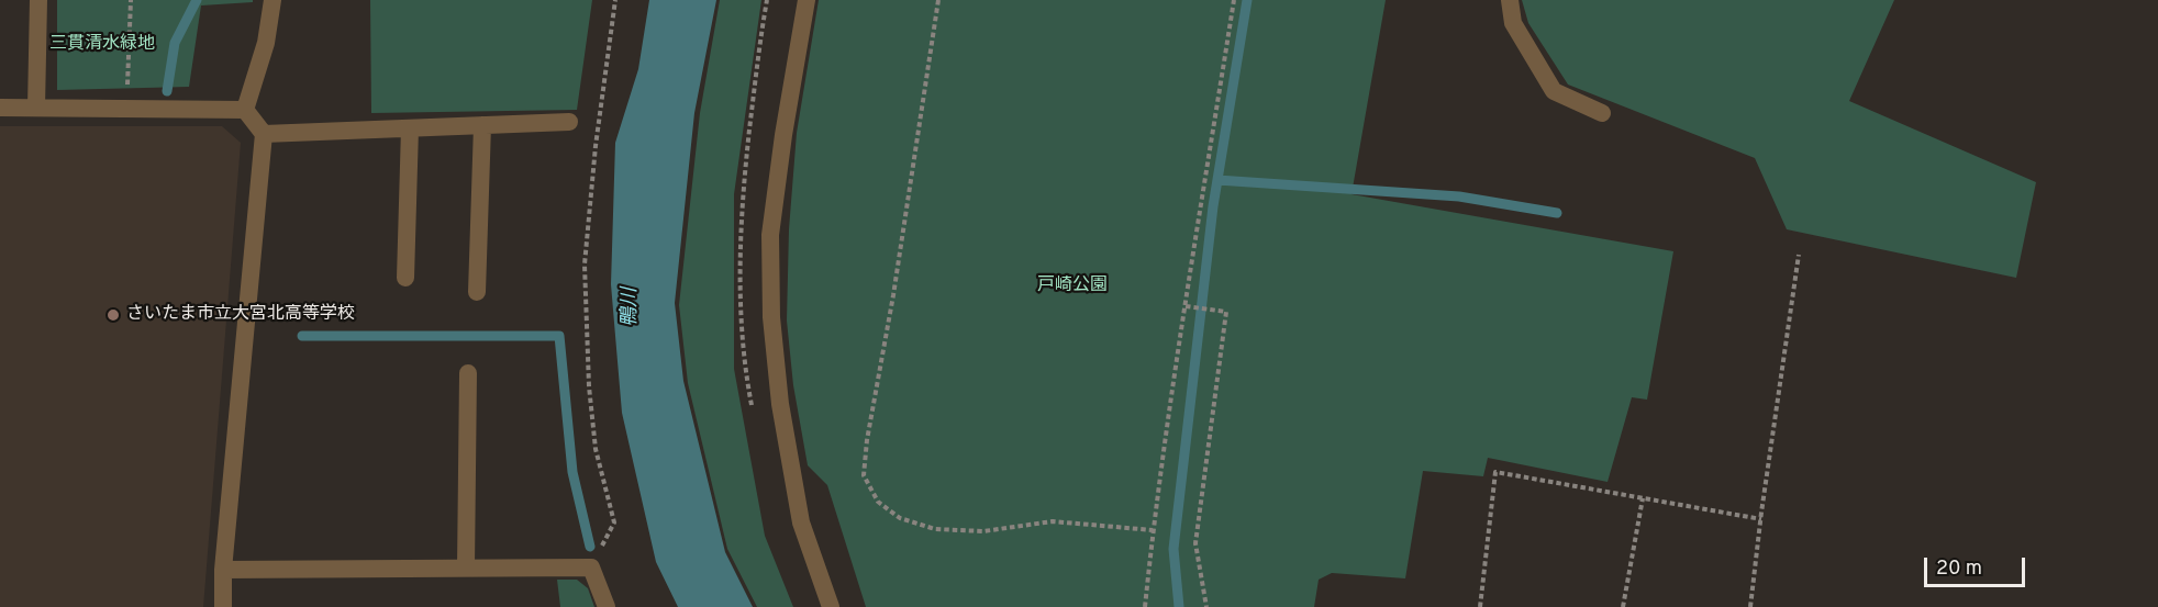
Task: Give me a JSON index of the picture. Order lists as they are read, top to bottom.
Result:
{
  "water": ["鴨川"],
  "parks": ["三貫清水緑地", "戸崎公園"],
  "places": ["さいたま市立大宮北高等学校"],
  "scale_bar": "20 m"
}
